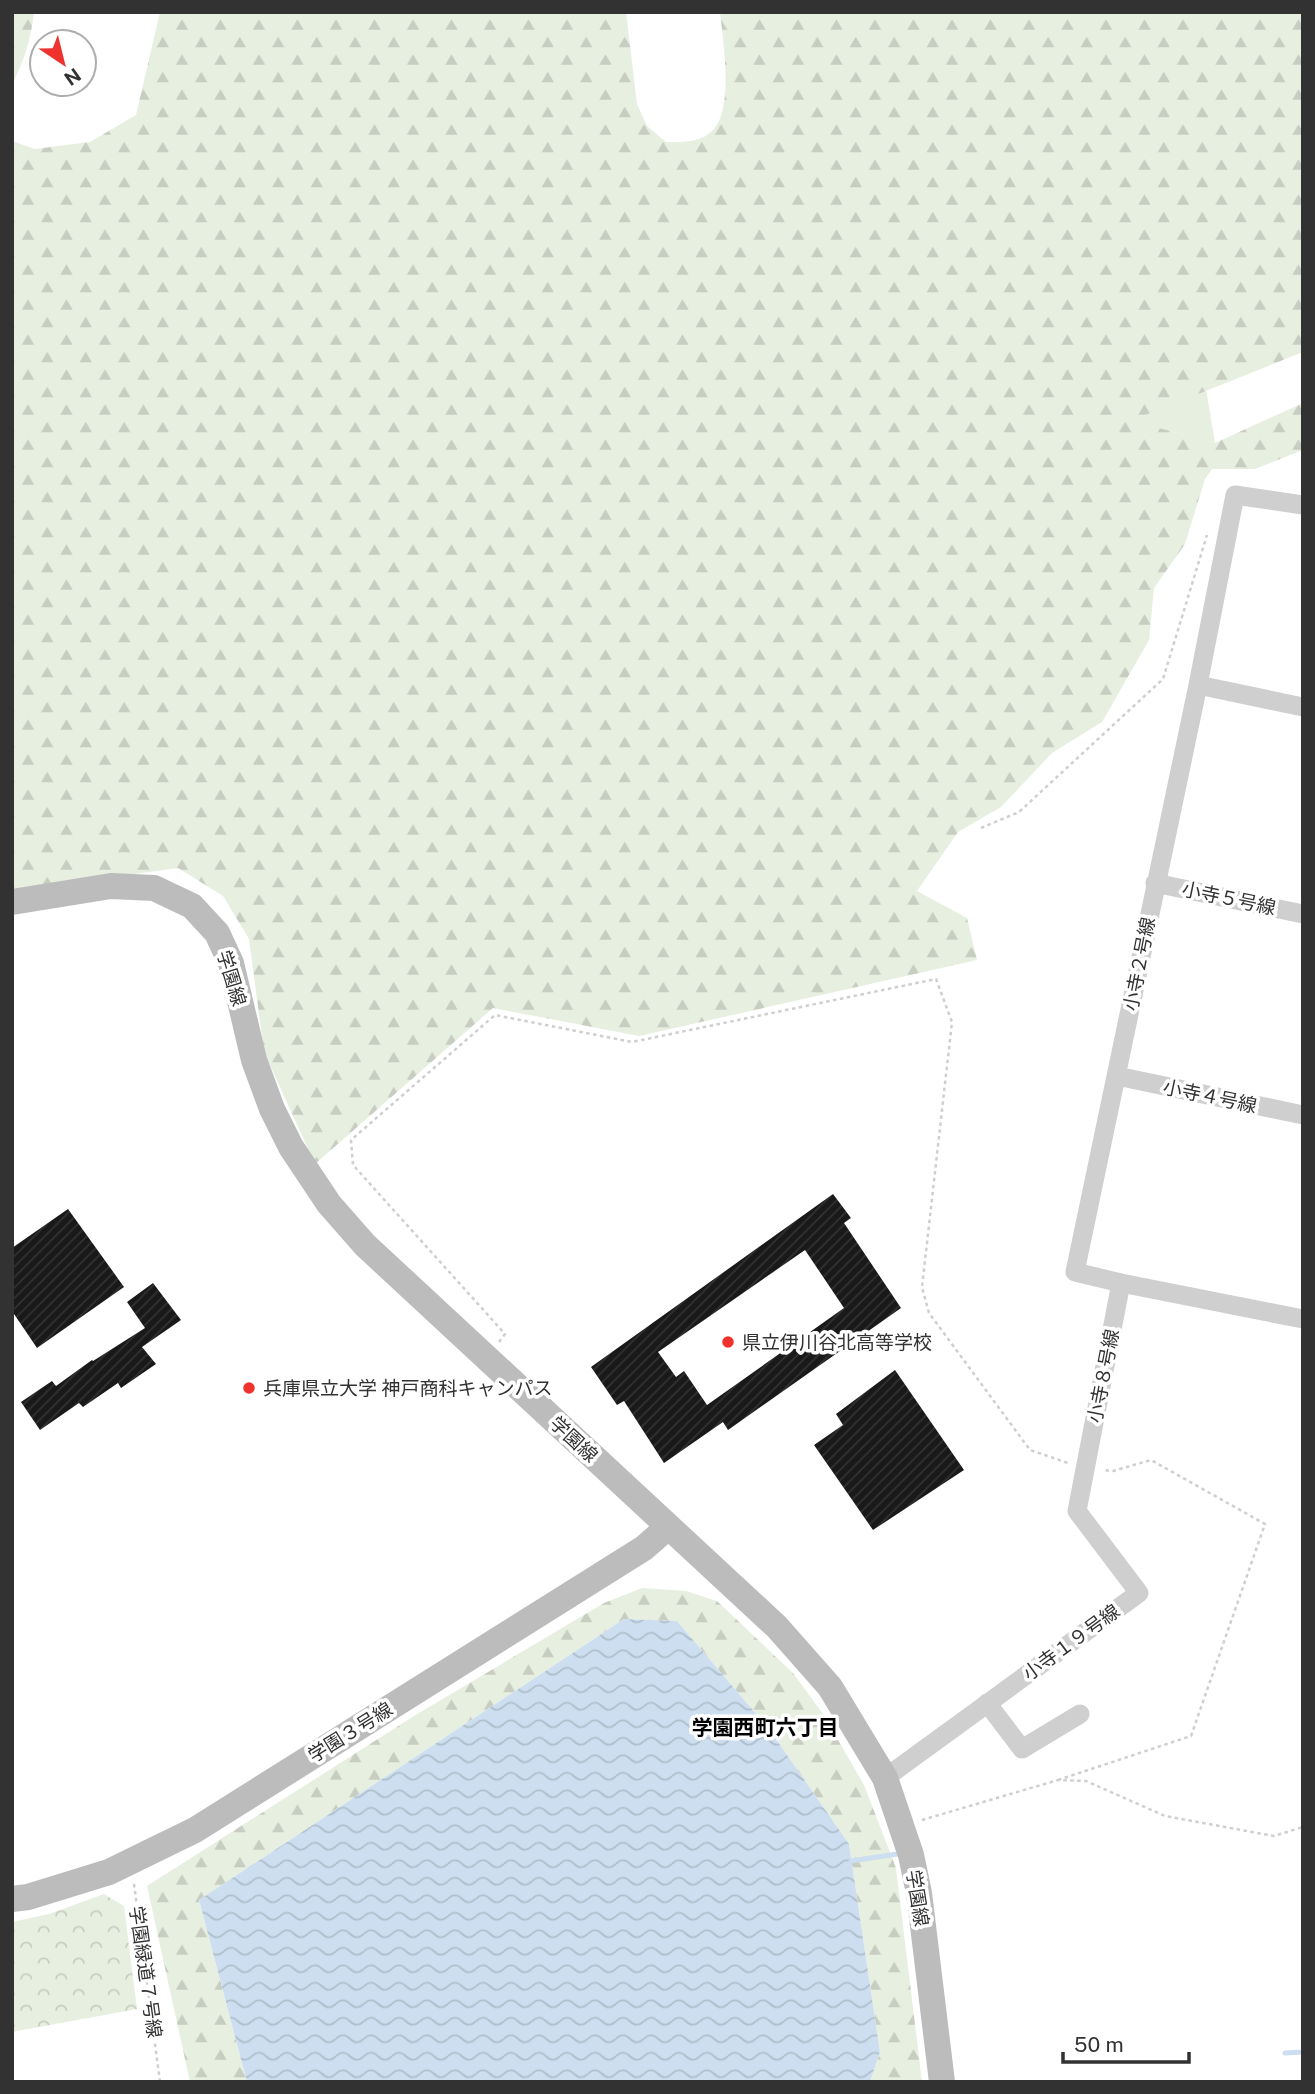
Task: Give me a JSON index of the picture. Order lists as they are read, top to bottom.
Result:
{
  "streets": {
    "street": [
      "小寺５号線",
      "小寺２号線",
      "学園線",
      "小寺４号線",
      "小寺８号線",
      "小寺１９号線",
      "学園３号線"
    ],
    "path": ["学園緑道７号線"]
  },
  "crossings": [
    ["小寺５号線", "小寺２号線"],
    ["小寺２号線", "小寺４号線"],
    ["小寺２号線", "小寺８号線"],
    ["学園線", "小寺１９号線"],
    ["学園線", "学園３号線"],
    ["小寺８号線", "小寺１９号線"],
    ["学園３号線", "学園緑道７号線"]
  ],
  "districts": ["学園西町六丁目"],
  "places": ["県立伊川谷北高等学校", "兵庫県立大学 神戸商科キャンパス"],
  "scale_bar": "50 m",
  "north": "bottom right"
}
